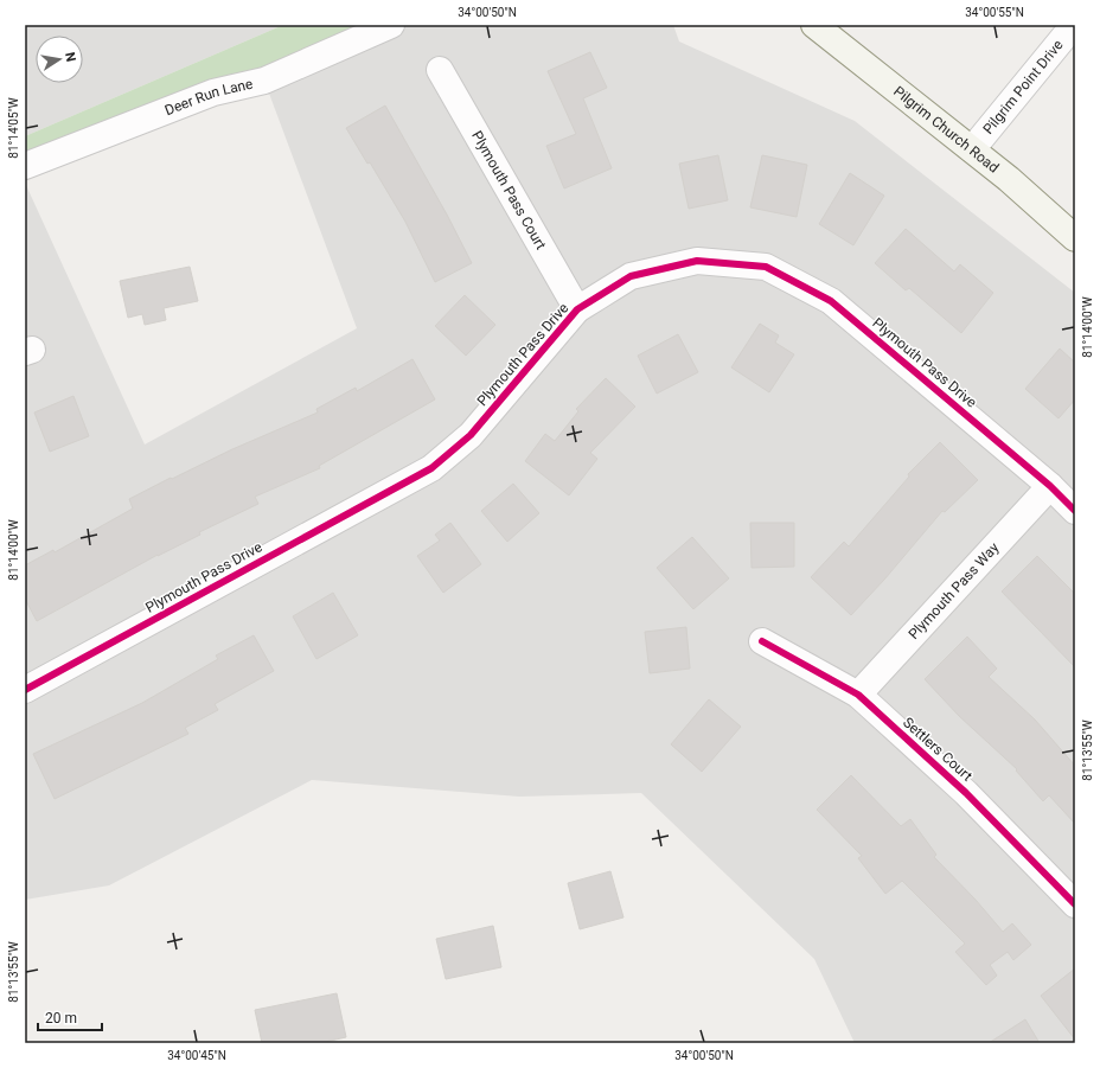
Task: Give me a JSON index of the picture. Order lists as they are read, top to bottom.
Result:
{
  "streets": {
    "street": [
      "Pilgrim Point Drive",
      "Deer Run Lane",
      "Pilgrim Church Road",
      "Plymouth Pass Court",
      "Plymouth Pass Drive",
      "Plymouth Pass Way",
      "Settlers Court"
    ]
  },
  "crossings": [
    ["Pilgrim Point Drive", "Pilgrim Church Road"],
    ["Plymouth Pass Court", "Plymouth Pass Drive"],
    ["Plymouth Pass Drive", "Plymouth Pass Way"],
    ["Plymouth Pass Way", "Settlers Court"]
  ],
  "scale_bar": "20 m",
  "north": "right",
  "coordinates": [
    "34°00'50\"N",
    "34°00'55\"N",
    "81°14'05\"W",
    "81°14'00\"W",
    "81°13'55\"W",
    "34°00'45\"N"
  ]
}
